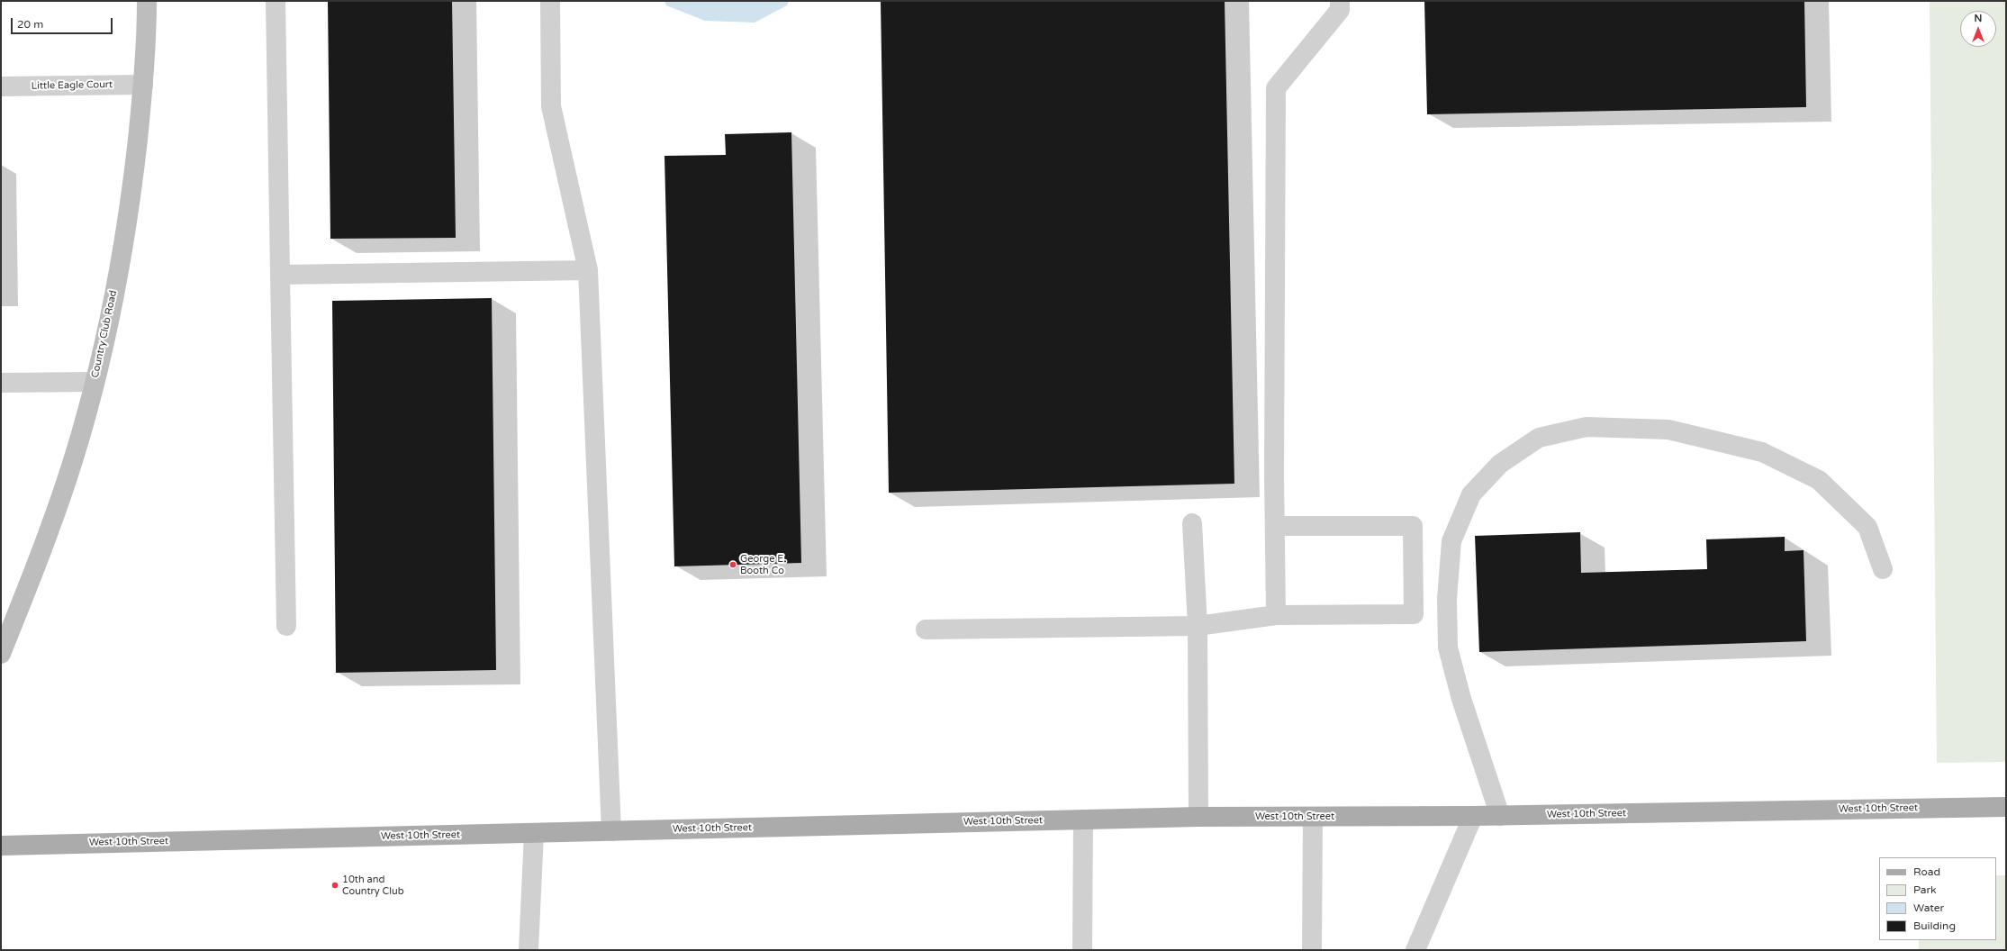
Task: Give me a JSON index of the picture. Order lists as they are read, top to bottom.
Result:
{
  "streets": {
    "main road": ["Country Club Road", "West 10th Street"],
    "street": ["Little Eagle Court"]
  },
  "crossings": [
    ["Little Eagle Court", "Country Club Road"]
  ],
  "places": ["George E. Booth Co", "10th and Country Club"],
  "legend": [
    "Road",
    "Park",
    "Water",
    "Building"
  ],
  "scale_bar": "20 m",
  "north": "top"
}
